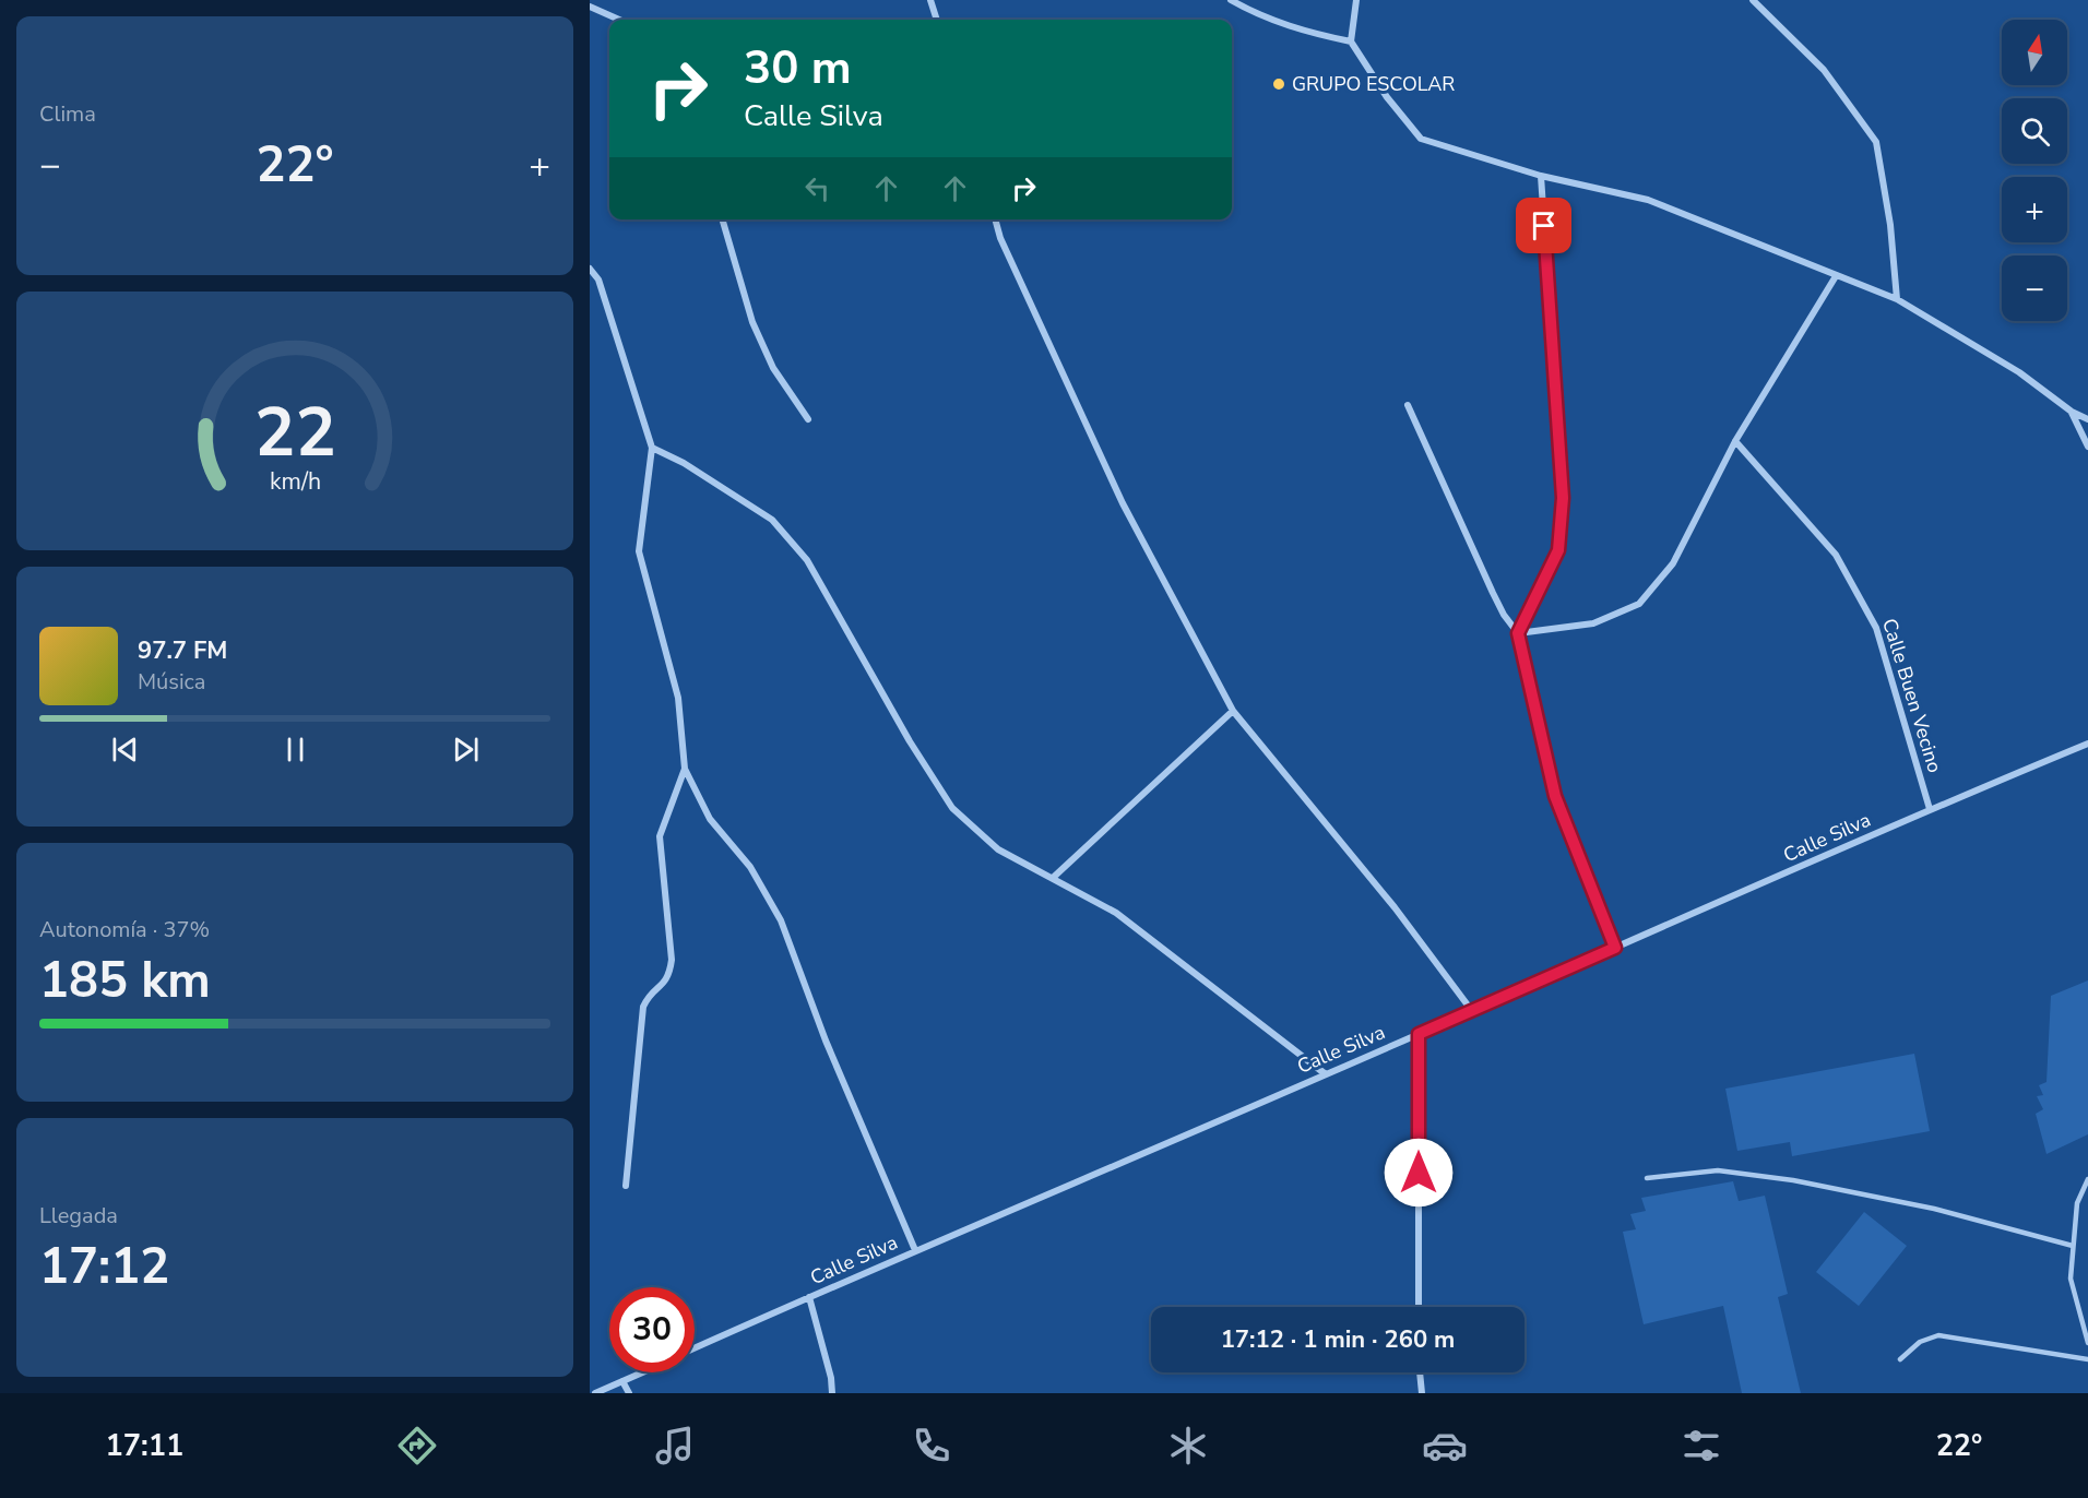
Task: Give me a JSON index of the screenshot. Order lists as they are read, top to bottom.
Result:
{
  "streets": {
    "street": ["Calle Buen Vecino", "Calle Silva"]
  },
  "crossings": [
    ["Calle Buen Vecino", "Calle Silva"]
  ],
  "places": ["GRUPO ESCOLAR"],
  "north": "top",
  "page": {
    "tile": [
      "Clima",
      ["Autonomía · 37%", "185 km"],
      ["Llegada", "17:12"]
    ],
    "map_buttons": ["+", "−"],
    "turn": ["30 m", "Calle Silva"],
    "heat": ["−", "22°", "+"],
    "song": ["97.7 FM", "Música"],
    "limit": "30",
    "trip": "17:12 · 1 min · 260 m",
    "tabs": ["17:11", "22°"],
    "gauge": ["22", "km/h"]
  }
}
